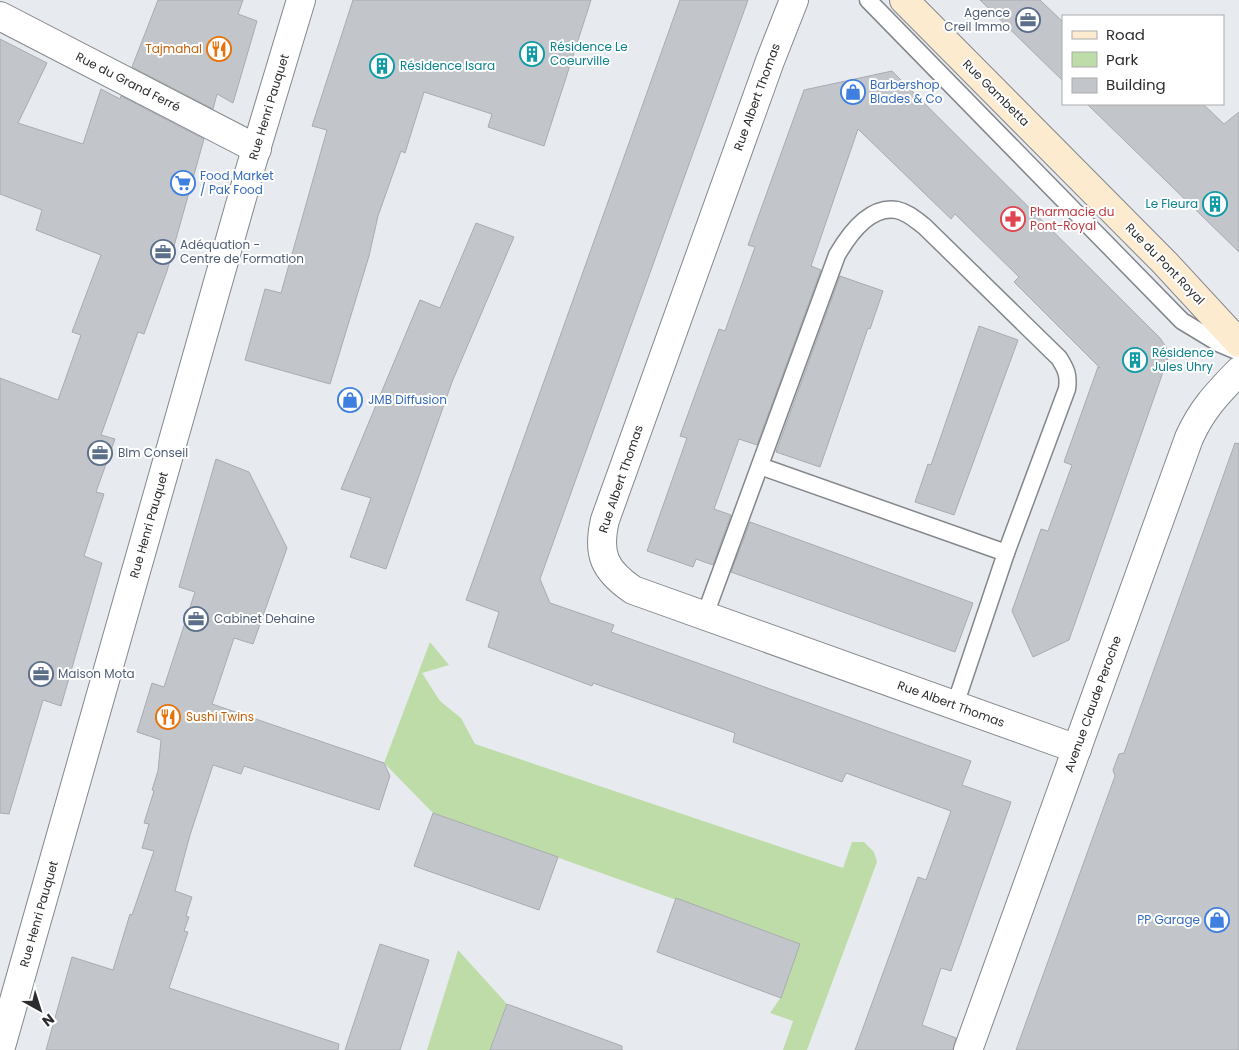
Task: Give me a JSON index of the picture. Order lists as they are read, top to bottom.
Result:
{
  "streets": {
    "main road": ["Rue Gambetta", "Rue du Pont Royal"],
    "street": [
      "Rue du Grand Ferré",
      "Rue Albert Thomas",
      "Rue Henri Pauquet",
      "Avenue Claude Peroche"
    ]
  },
  "crossings": [
    ["Rue du Grand Ferré", "Rue Henri Pauquet"],
    ["Rue Gambetta", "Rue du Pont Royal"],
    ["Rue Albert Thomas", "Avenue Claude Peroche"]
  ],
  "places": {
    "office": [
      "Agence Creil Immo",
      "Adéquation - Centre de Formation",
      "Blm Conseil",
      "Cabinet Dehaine",
      "Maison Mota"
    ],
    "restaurant": ["Tajmahal", "Sushi Twins"],
    "building": [
      "Résidence Le Coeurville",
      "Résidence Isara",
      "Le Fleura",
      "Résidence Jules Uhry"
    ],
    "shop": ["Barbershop Blades & Co", "JMB Diffusion", "PP Garage"],
    "supermarket": ["Food Market / Pak Food"],
    "pharmacy": ["Pharmacie du Pont-Royal"]
  },
  "legend": ["Road", "Park", "Building"],
  "north": "bottom right"
}
